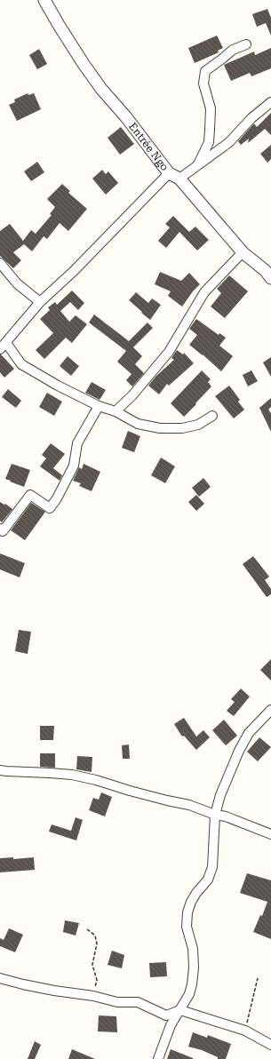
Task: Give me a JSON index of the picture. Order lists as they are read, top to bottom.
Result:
{
  "streets": {
    "street": ["Entrée Ngo"]
  }
}
